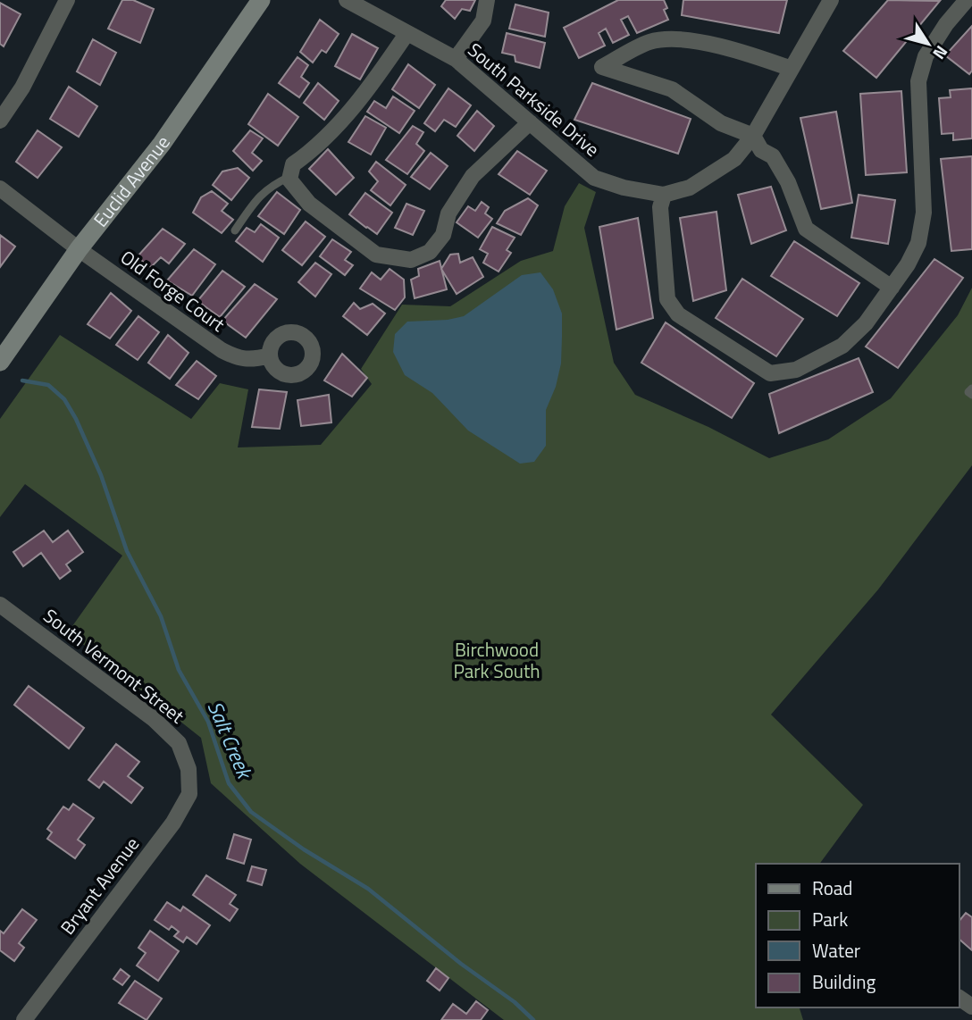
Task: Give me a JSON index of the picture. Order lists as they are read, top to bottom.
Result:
{
  "streets": {
    "main road": ["Euclid Avenue"],
    "street": [
      "South Parkside Drive",
      "Old Forge Court",
      "South Vermont Street",
      "Bryant Avenue"
    ]
  },
  "crossings": [
    ["Euclid Avenue", "Old Forge Court"],
    ["South Vermont Street", "Bryant Avenue"]
  ],
  "water": ["Salt Creek"],
  "parks": ["Birchwood Park South"],
  "legend": [
    "Road",
    "Park",
    "Water",
    "Building"
  ],
  "north": "bottom right"
}
